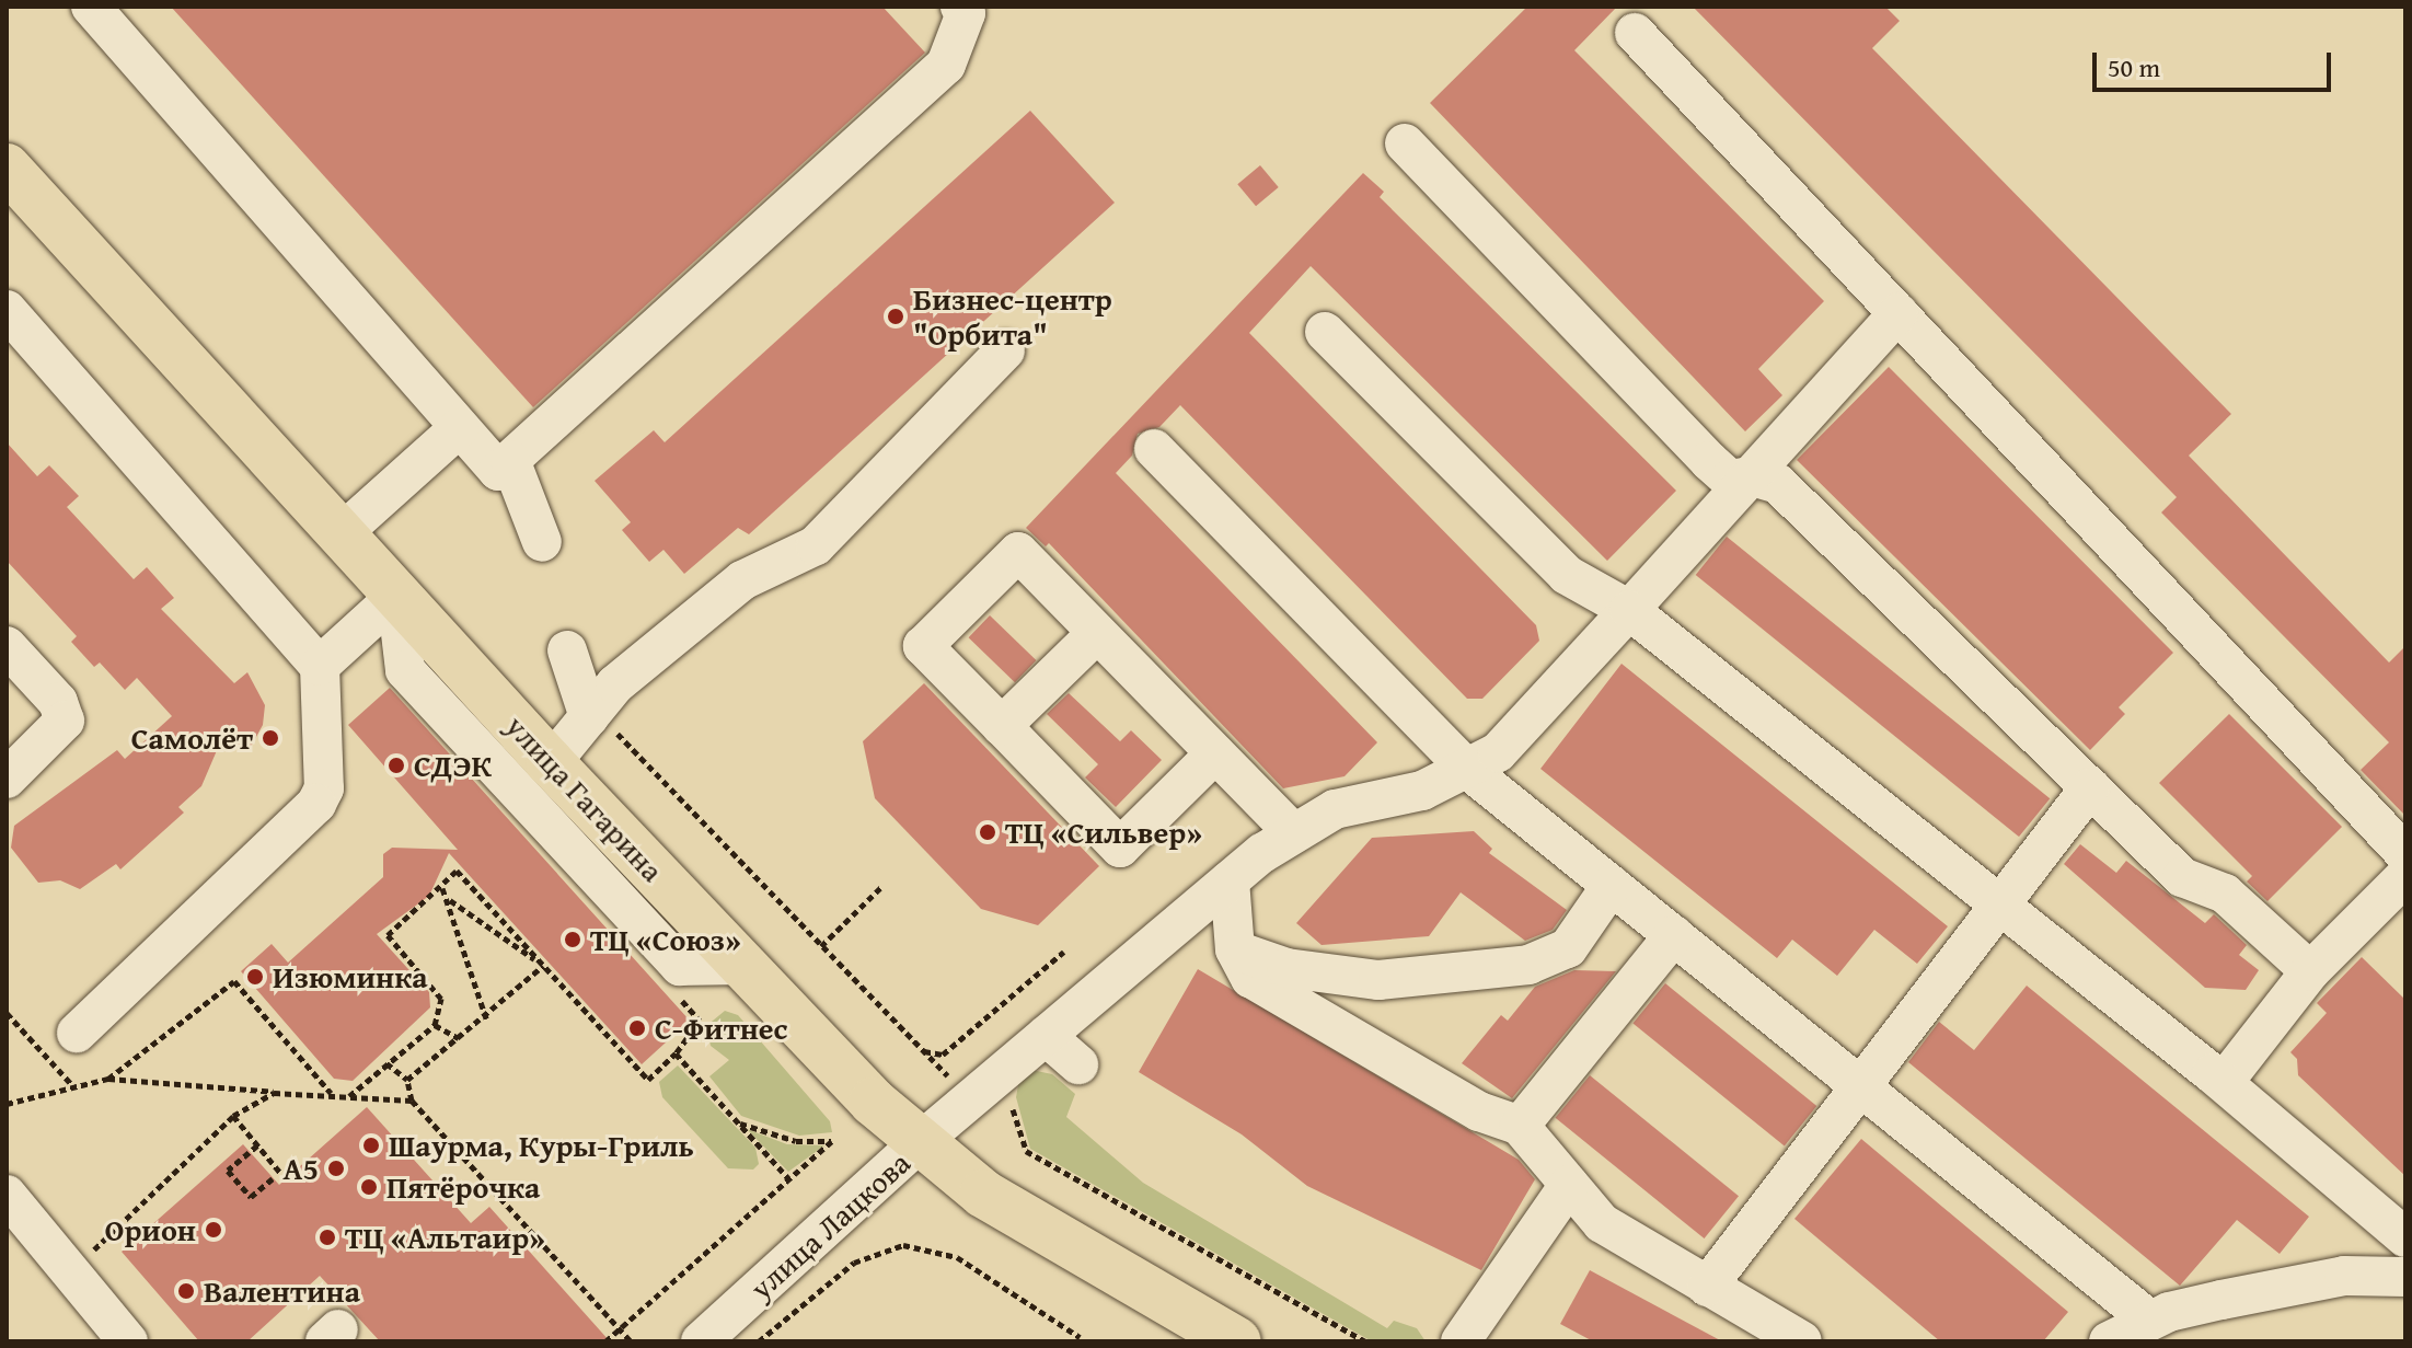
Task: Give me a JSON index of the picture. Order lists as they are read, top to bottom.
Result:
{
  "streets": {
    "main road": ["улица Гагарина"],
    "street": ["улица Лацкова"]
  },
  "crossings": [
    ["улица Гагарина", "улица Лацкова"]
  ],
  "places": [
    "Бизнес-центр \"Орбита\"",
    "Самолёт",
    "СДЭК",
    "ТЦ «Сильвер»",
    "ТЦ «Союз»",
    "Изюминка",
    "С-Фитнес",
    "Шаурма, Куры-Гриль",
    "А5",
    "Пятёрочка",
    "Орион",
    "ТЦ «Альтаир»",
    "Валентина"
  ],
  "scale_bar": "50 m"
}
